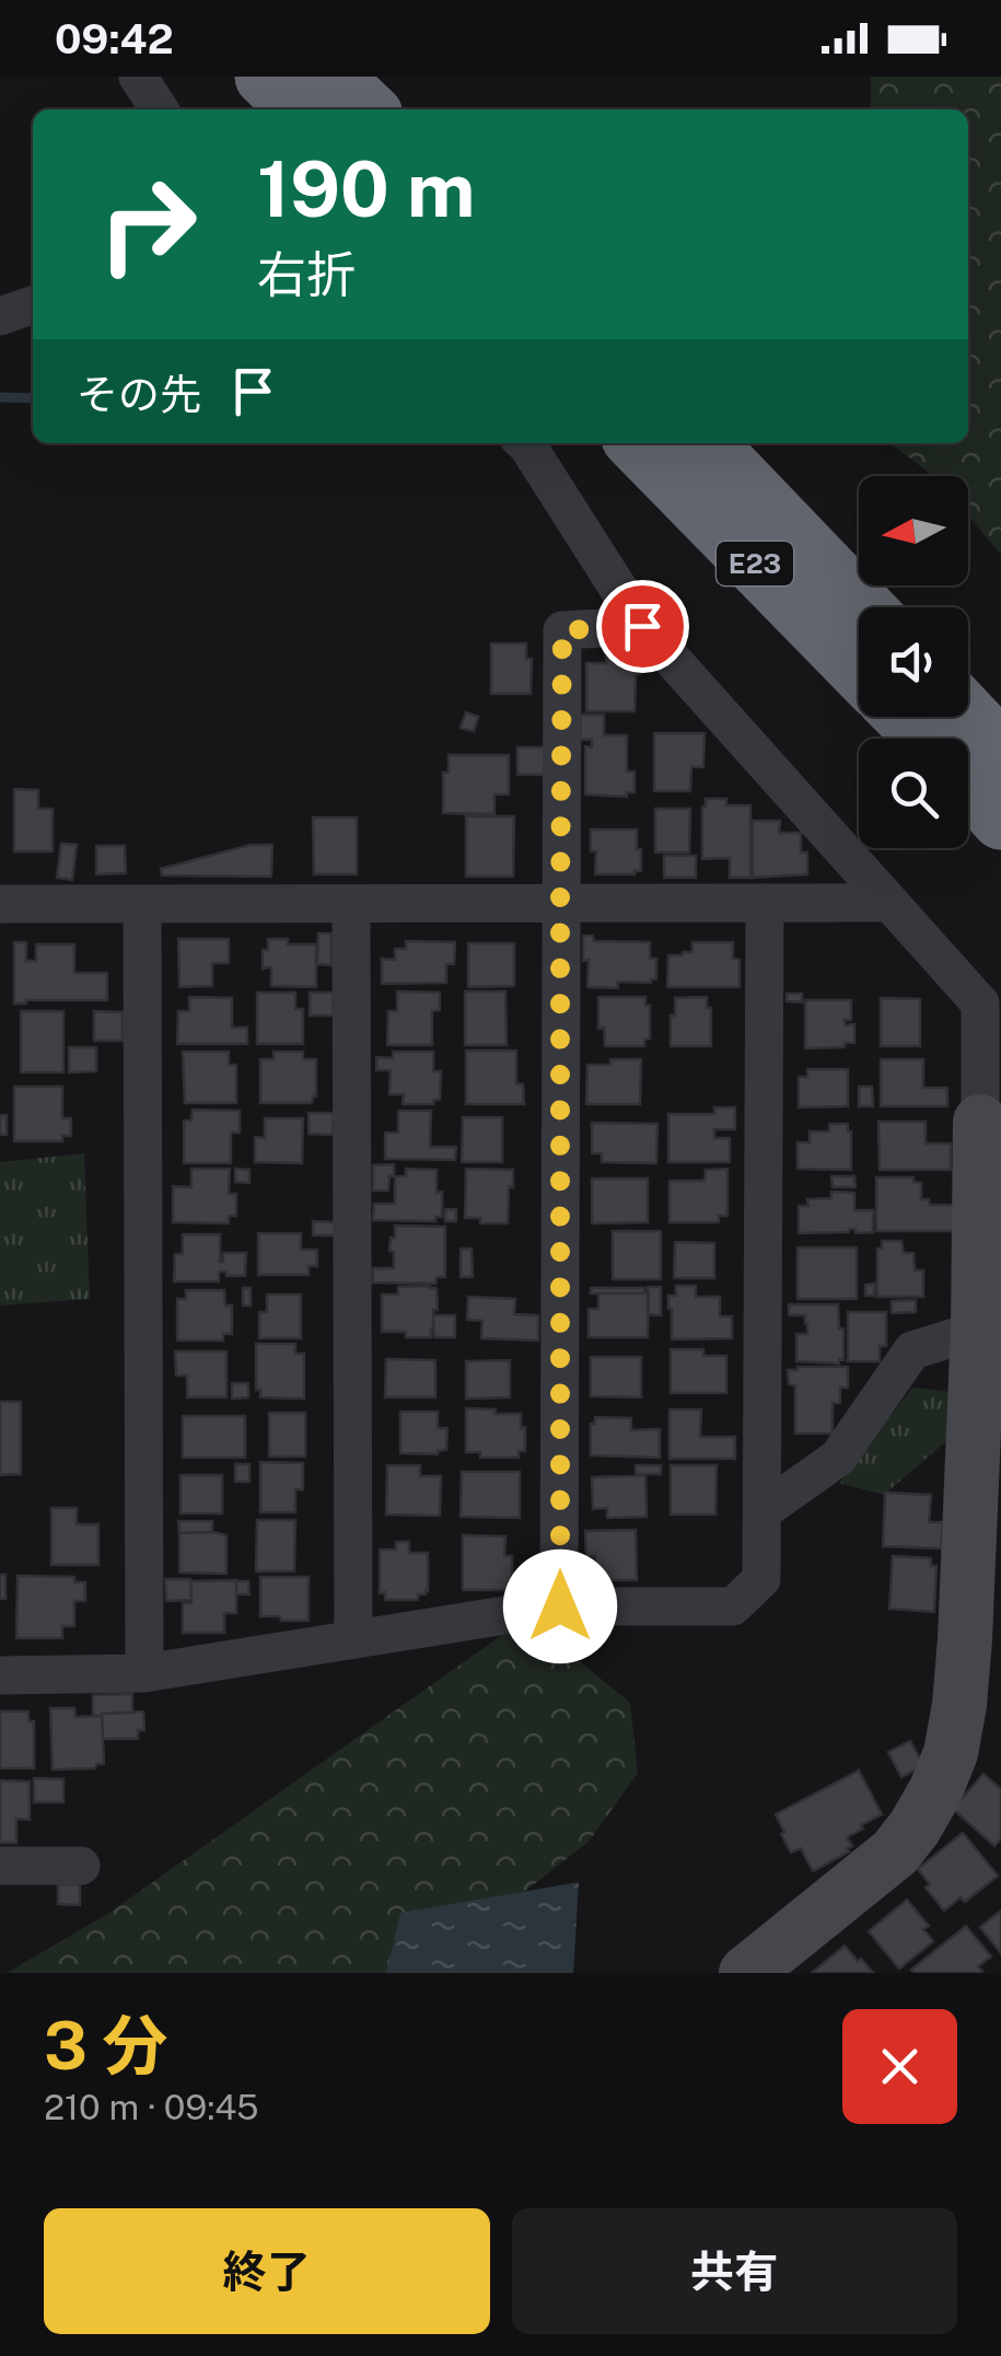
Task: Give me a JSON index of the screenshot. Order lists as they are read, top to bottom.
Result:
{
  "streets": {
    "highway": ["E23"]
  },
  "north": "left",
  "page": {
    "status": "09:42",
    "turn": ["190 m", "右折"],
    "then": "その先",
    "heading": ["3 分", "210 m · 09:45"],
    "buttons": ["終了", "共有"]
  }
}
